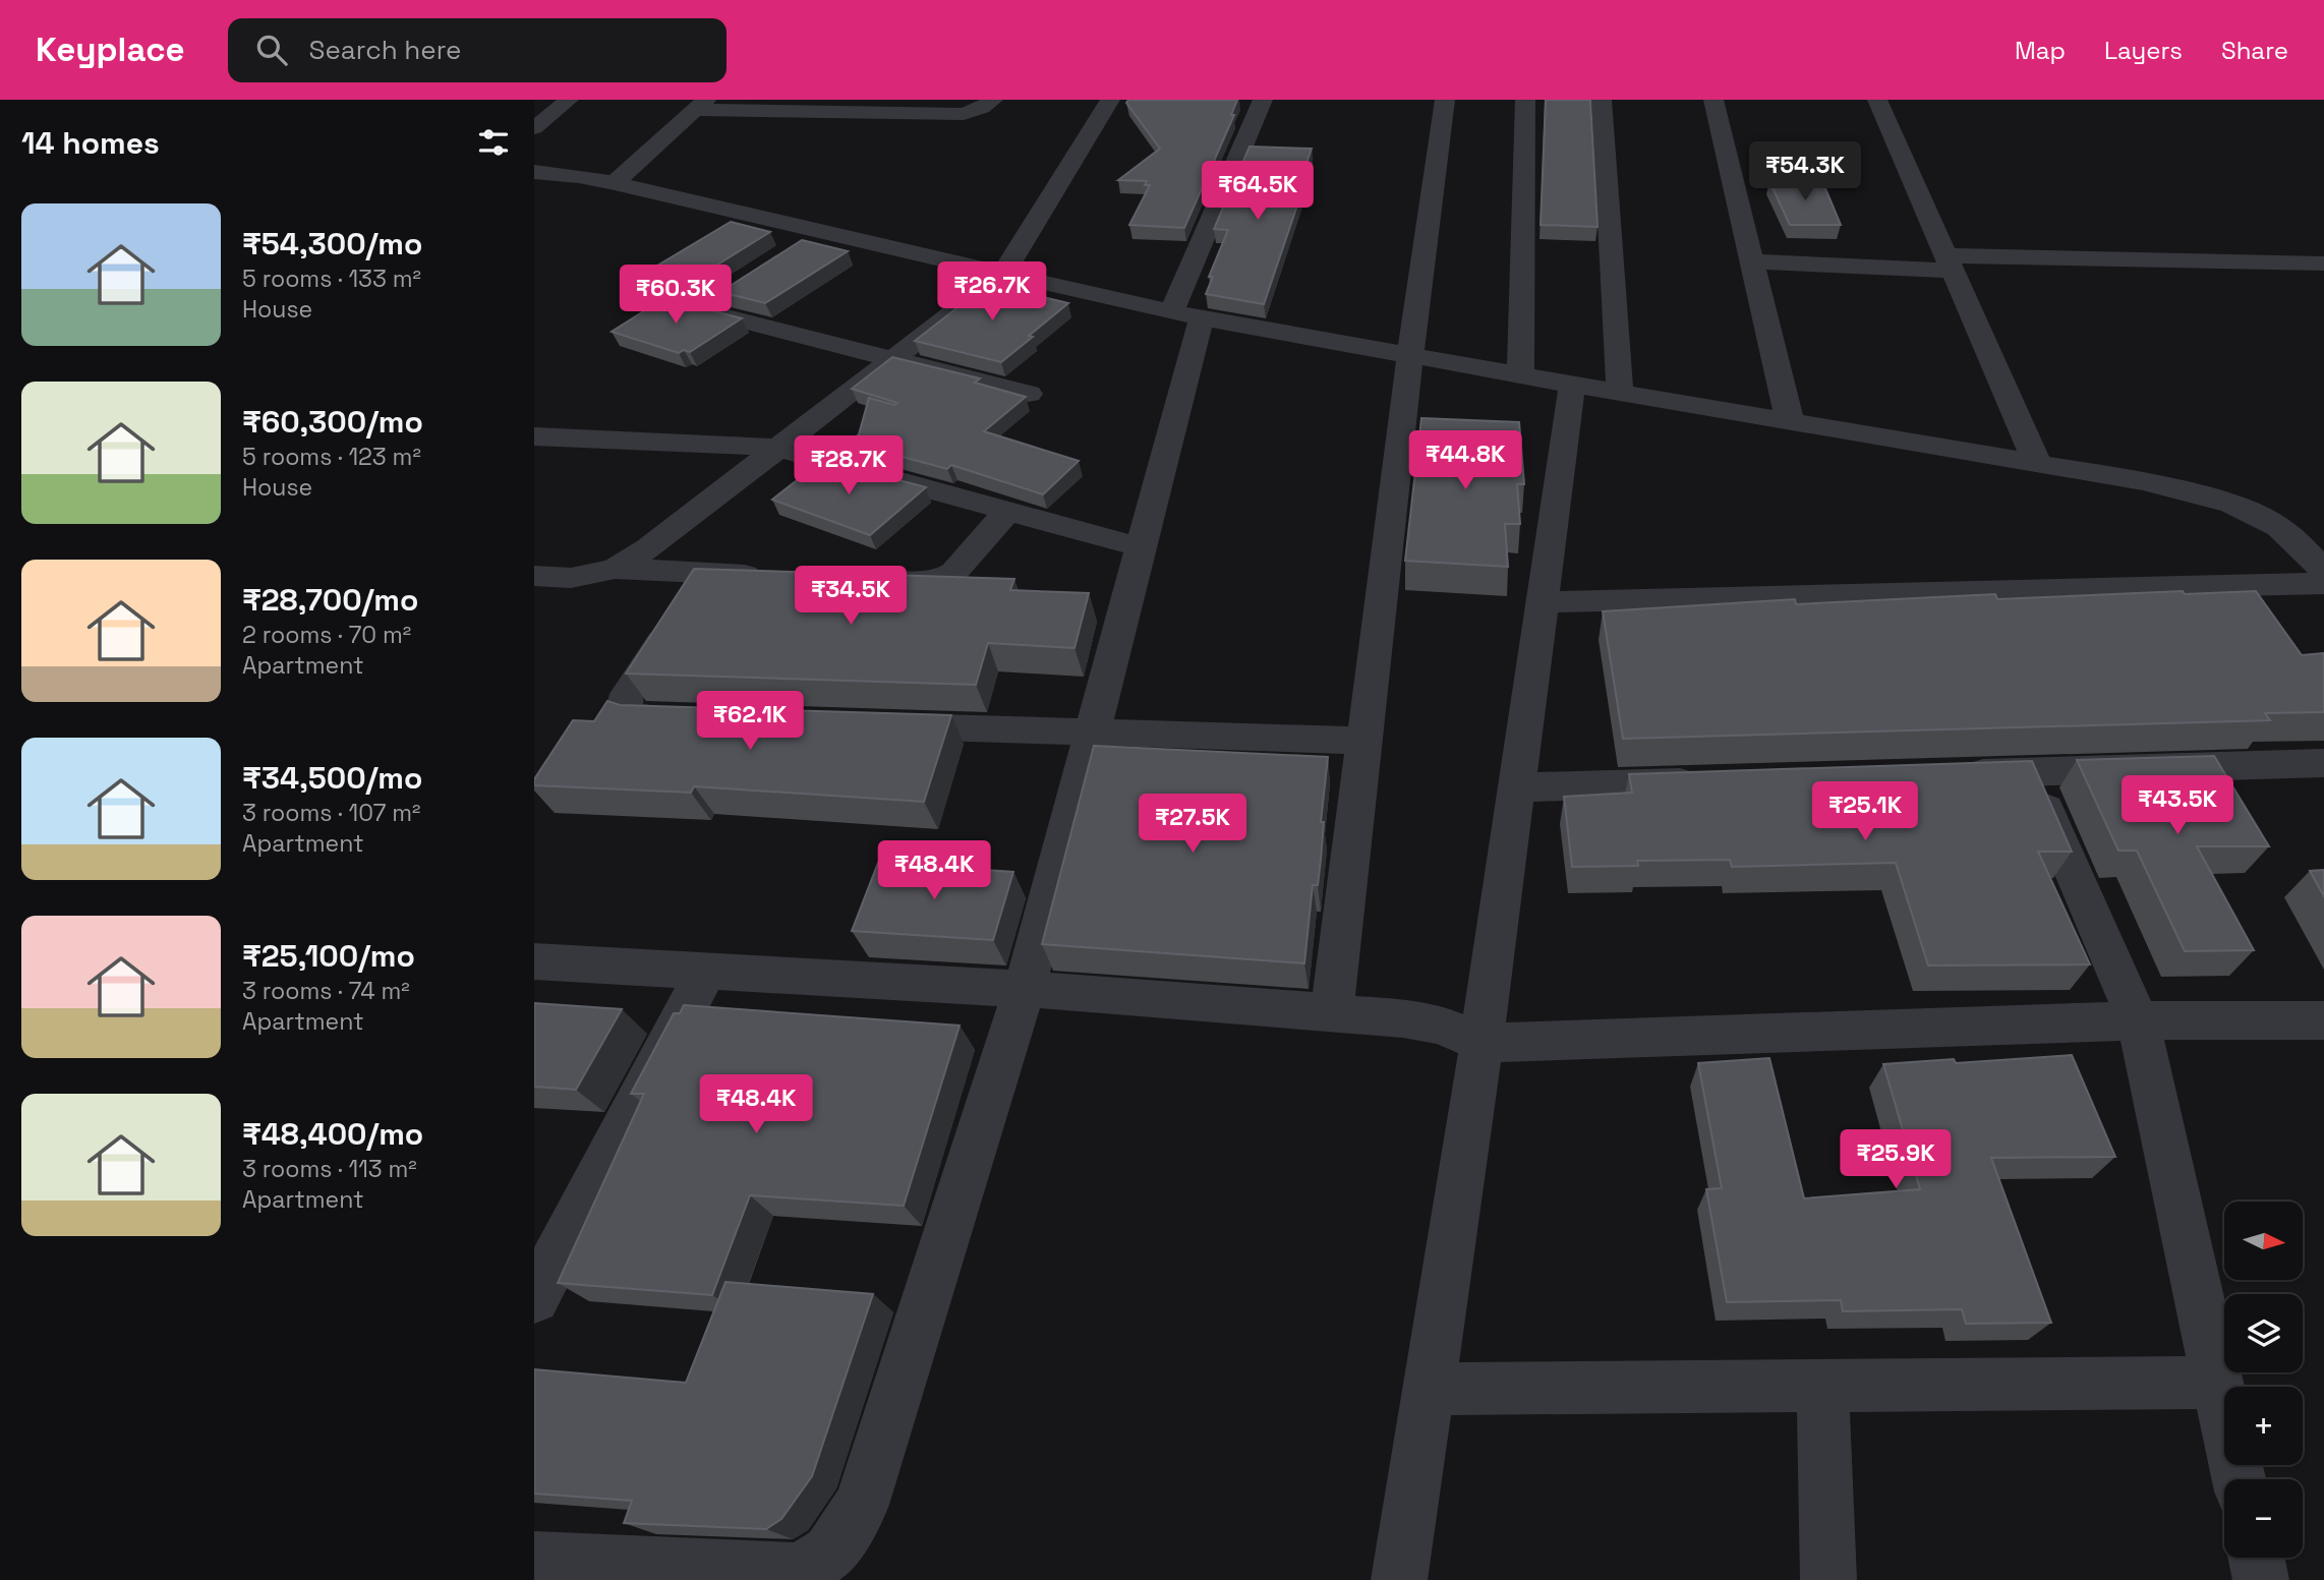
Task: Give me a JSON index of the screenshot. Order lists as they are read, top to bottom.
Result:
{
  "north": "right",
  "page": {
    "header": "Keyplace",
    "search": "Search here",
    "nav": ["Map", "Layers", "Share"],
    "heading": "14 homes",
    "price": [
      "₹54.3K",
      "₹64.5K",
      "₹26.7K",
      "₹60.3K",
      "₹44.8K",
      "₹28.7K",
      "₹34.5K",
      "₹62.1K",
      "₹43.5K",
      "₹25.1K",
      "₹27.5K",
      "₹48.4K",
      "₹48.4K",
      "₹25.9K"
    ],
    "list": [
      {
        "name": "₹54,300/mo",
        "note": "5 rooms · 133 m² · House"
      },
      {
        "name": "₹60,300/mo",
        "note": "5 rooms · 123 m² · House"
      },
      {
        "name": "₹28,700/mo",
        "note": "2 rooms · 70 m² · Apartment"
      },
      {
        "name": "₹34,500/mo",
        "note": "3 rooms · 107 m² · Apartment"
      },
      {
        "name": "₹25,100/mo",
        "note": "3 rooms · 74 m² · Apartment"
      },
      {
        "name": "₹48,400/mo",
        "note": "3 rooms · 113 m² · Apartment"
      }
    ],
    "map_buttons": ["+", "−"]
  }
}
